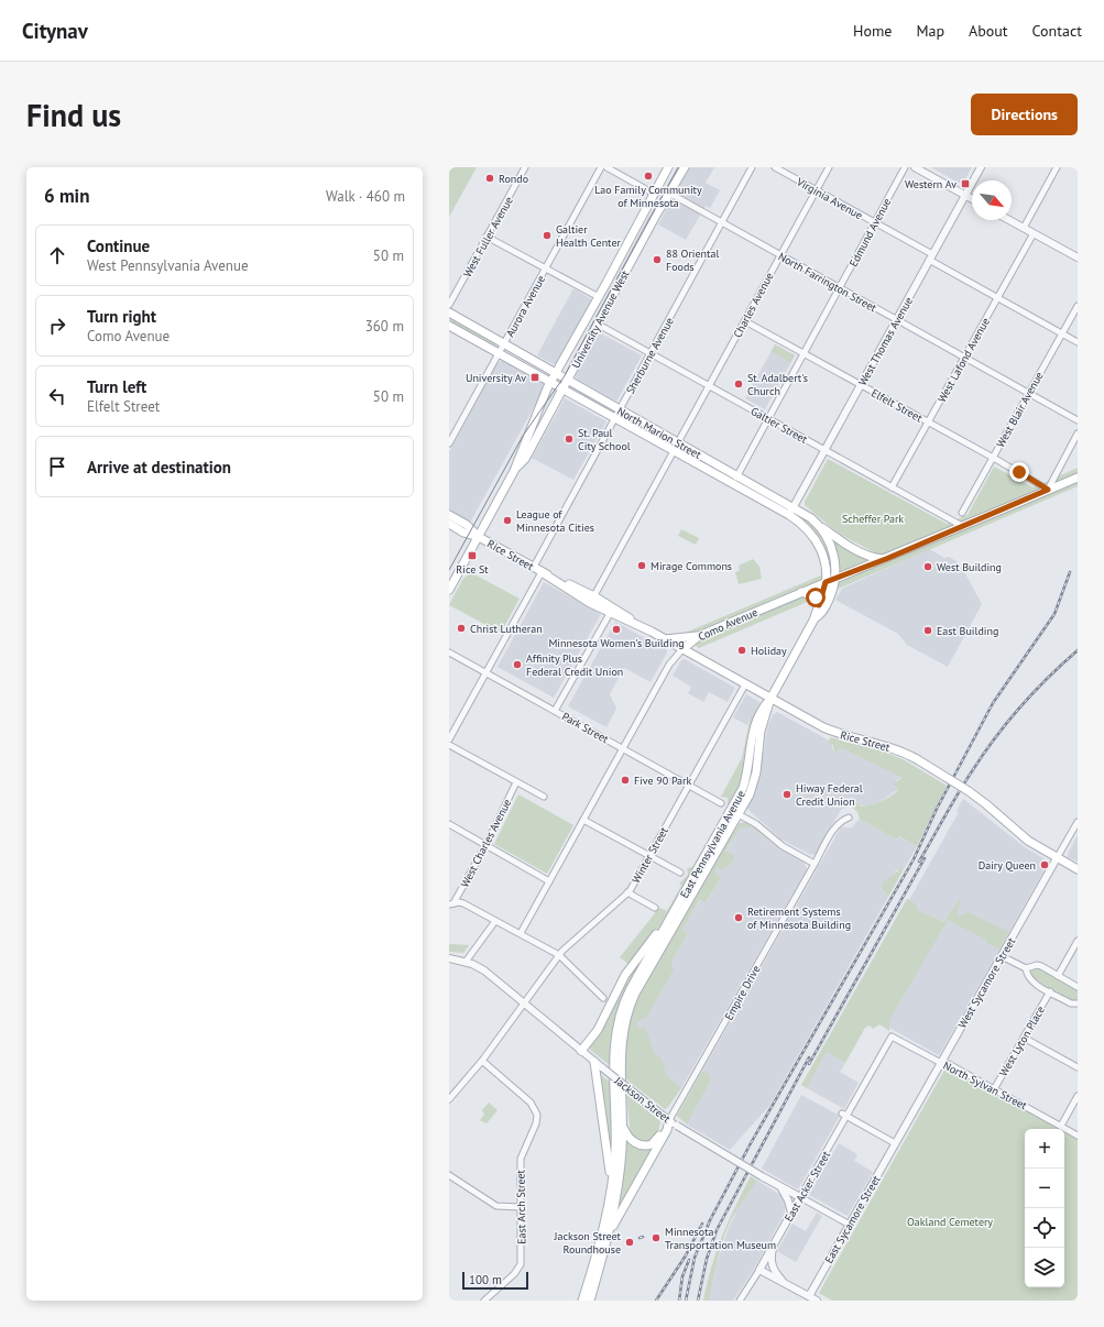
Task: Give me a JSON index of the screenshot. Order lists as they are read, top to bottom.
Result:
{
  "streets": {
    "main road": [
      "University Avenue West",
      "North Marion Street",
      "Rice Street",
      "Como Avenue",
      "East Pennsylvania Avenue"
    ],
    "street": [
      "Virginia Avenue",
      "Edmund Avenue",
      "West Fuller Avenue",
      "North Farrington Street",
      "Charles Avenue",
      "Aurora Avenue",
      "West Thomas Avenue",
      "Sherburne Avenue",
      "West Lafond Avenue",
      "Elfelt Street",
      "West Blair Avenue",
      "Galtier Street",
      "Park Street",
      "West Charles Avenue",
      "Winter Street",
      "West Sycamore Street",
      "Empire Drive",
      "West Lyton Place",
      "North Sylvan Street",
      "Jackson Street",
      "East Acker Street",
      "East Arch Street",
      "East Sycamore Street"
    ]
  },
  "crossings": [
    ["Virginia Avenue", "Edmund Avenue"],
    ["Virginia Avenue", "Charles Avenue"],
    ["Virginia Avenue", "West Thomas Avenue"],
    ["Virginia Avenue", "West Lafond Avenue"],
    ["Virginia Avenue", "West Blair Avenue"],
    ["Edmund Avenue", "North Farrington Street"],
    ["Edmund Avenue", "Elfelt Street"],
    ["Edmund Avenue", "Galtier Street"],
    ["Edmund Avenue", "North Marion Street"],
    ["North Farrington Street", "Charles Avenue"],
    ["North Farrington Street", "University Avenue West"],
    ["North Farrington Street", "West Thomas Avenue"],
    ["North Farrington Street", "Sherburne Avenue"],
    ["North Farrington Street", "West Lafond Avenue"],
    ["North Farrington Street", "West Blair Avenue"],
    ["Charles Avenue", "Elfelt Street"],
    ["Charles Avenue", "Galtier Street"],
    ["Charles Avenue", "North Marion Street"],
    ["Aurora Avenue", "North Marion Street"],
    ["University Avenue West", "Galtier Street"],
    ["University Avenue West", "North Marion Street"],
    ["University Avenue West", "Rice Street"],
    ["West Thomas Avenue", "Elfelt Street"],
    ["West Thomas Avenue", "Galtier Street"],
    ["West Thomas Avenue", "North Marion Street"],
    ["Sherburne Avenue", "Galtier Street"],
    ["Sherburne Avenue", "North Marion Street"],
    ["Sherburne Avenue", "Rice Street"],
    ["West Lafond Avenue", "Elfelt Street"],
    ["West Lafond Avenue", "Galtier Street"],
    ["Elfelt Street", "West Blair Avenue"],
    ["Elfelt Street", "Como Avenue"],
    ["Galtier Street", "Como Avenue"],
    ["North Marion Street", "Como Avenue"],
    ["North Marion Street", "East Pennsylvania Avenue"],
    ["Rice Street", "Como Avenue"],
    ["Rice Street", "East Pennsylvania Avenue"],
    ["Rice Street", "Winter Street"],
    ["Rice Street", "West Sycamore Street"],
    ["Como Avenue", "Park Street"],
    ["Park Street", "Winter Street"],
    ["Winter Street", "Jackson Street"],
    ["Winter Street", "East Arch Street"],
    ["West Sycamore Street", "North Sylvan Street"],
    ["West Sycamore Street", "East Sycamore Street"],
    ["Empire Drive", "Jackson Street"],
    ["West Lyton Place", "North Sylvan Street"],
    ["North Sylvan Street", "East Acker Street"],
    ["Jackson Street", "East Acker Street"],
    ["Jackson Street", "East Sycamore Street"]
  ],
  "parks": ["Scheffer Park", "Oakland Cemetery"],
  "places": {
    "other": [
      "Lao Family Community of Minnesota",
      "Rondo",
      "Galtier Health Center",
      "88 Oriental Foods",
      "St. Adalbert's Church",
      "St. Paul City School",
      "League of Minnesota Cities",
      "Mirage Commons",
      "West Building",
      "Christ Lutheran",
      "Minnesota Women's Building",
      "East Building",
      "Holiday",
      "Affinity Plus Federal Credit Union",
      "Five 90 Park",
      "Hiway Federal Credit Union",
      "Dairy Queen",
      "Retirement Systems of Minnesota Building",
      "Minnesota Transportation Museum",
      "Jackson Street Roundhouse"
    ],
    "transit": ["Western Av", "University Av", "Rice St"]
  },
  "scale_bar": "100 m",
  "north": "bottom right",
  "page": {
    "header": "Citynav",
    "nav": [
      "Home",
      "Map",
      "About",
      "Contact"
    ],
    "buttons": "Directions",
    "title": "Find us",
    "heading": ["6 min", "Walk · 460 m"],
    "list": [
      ["Continue", "West Pennsylvania Avenue", "50 m"],
      ["Turn right", "Como Avenue", "360 m"],
      ["Turn left", "Elfelt Street", "50 m"],
      "Arrive at destination"
    ],
    "map_buttons": ["+", "−"],
    "scale": "100 m"
  }
}
